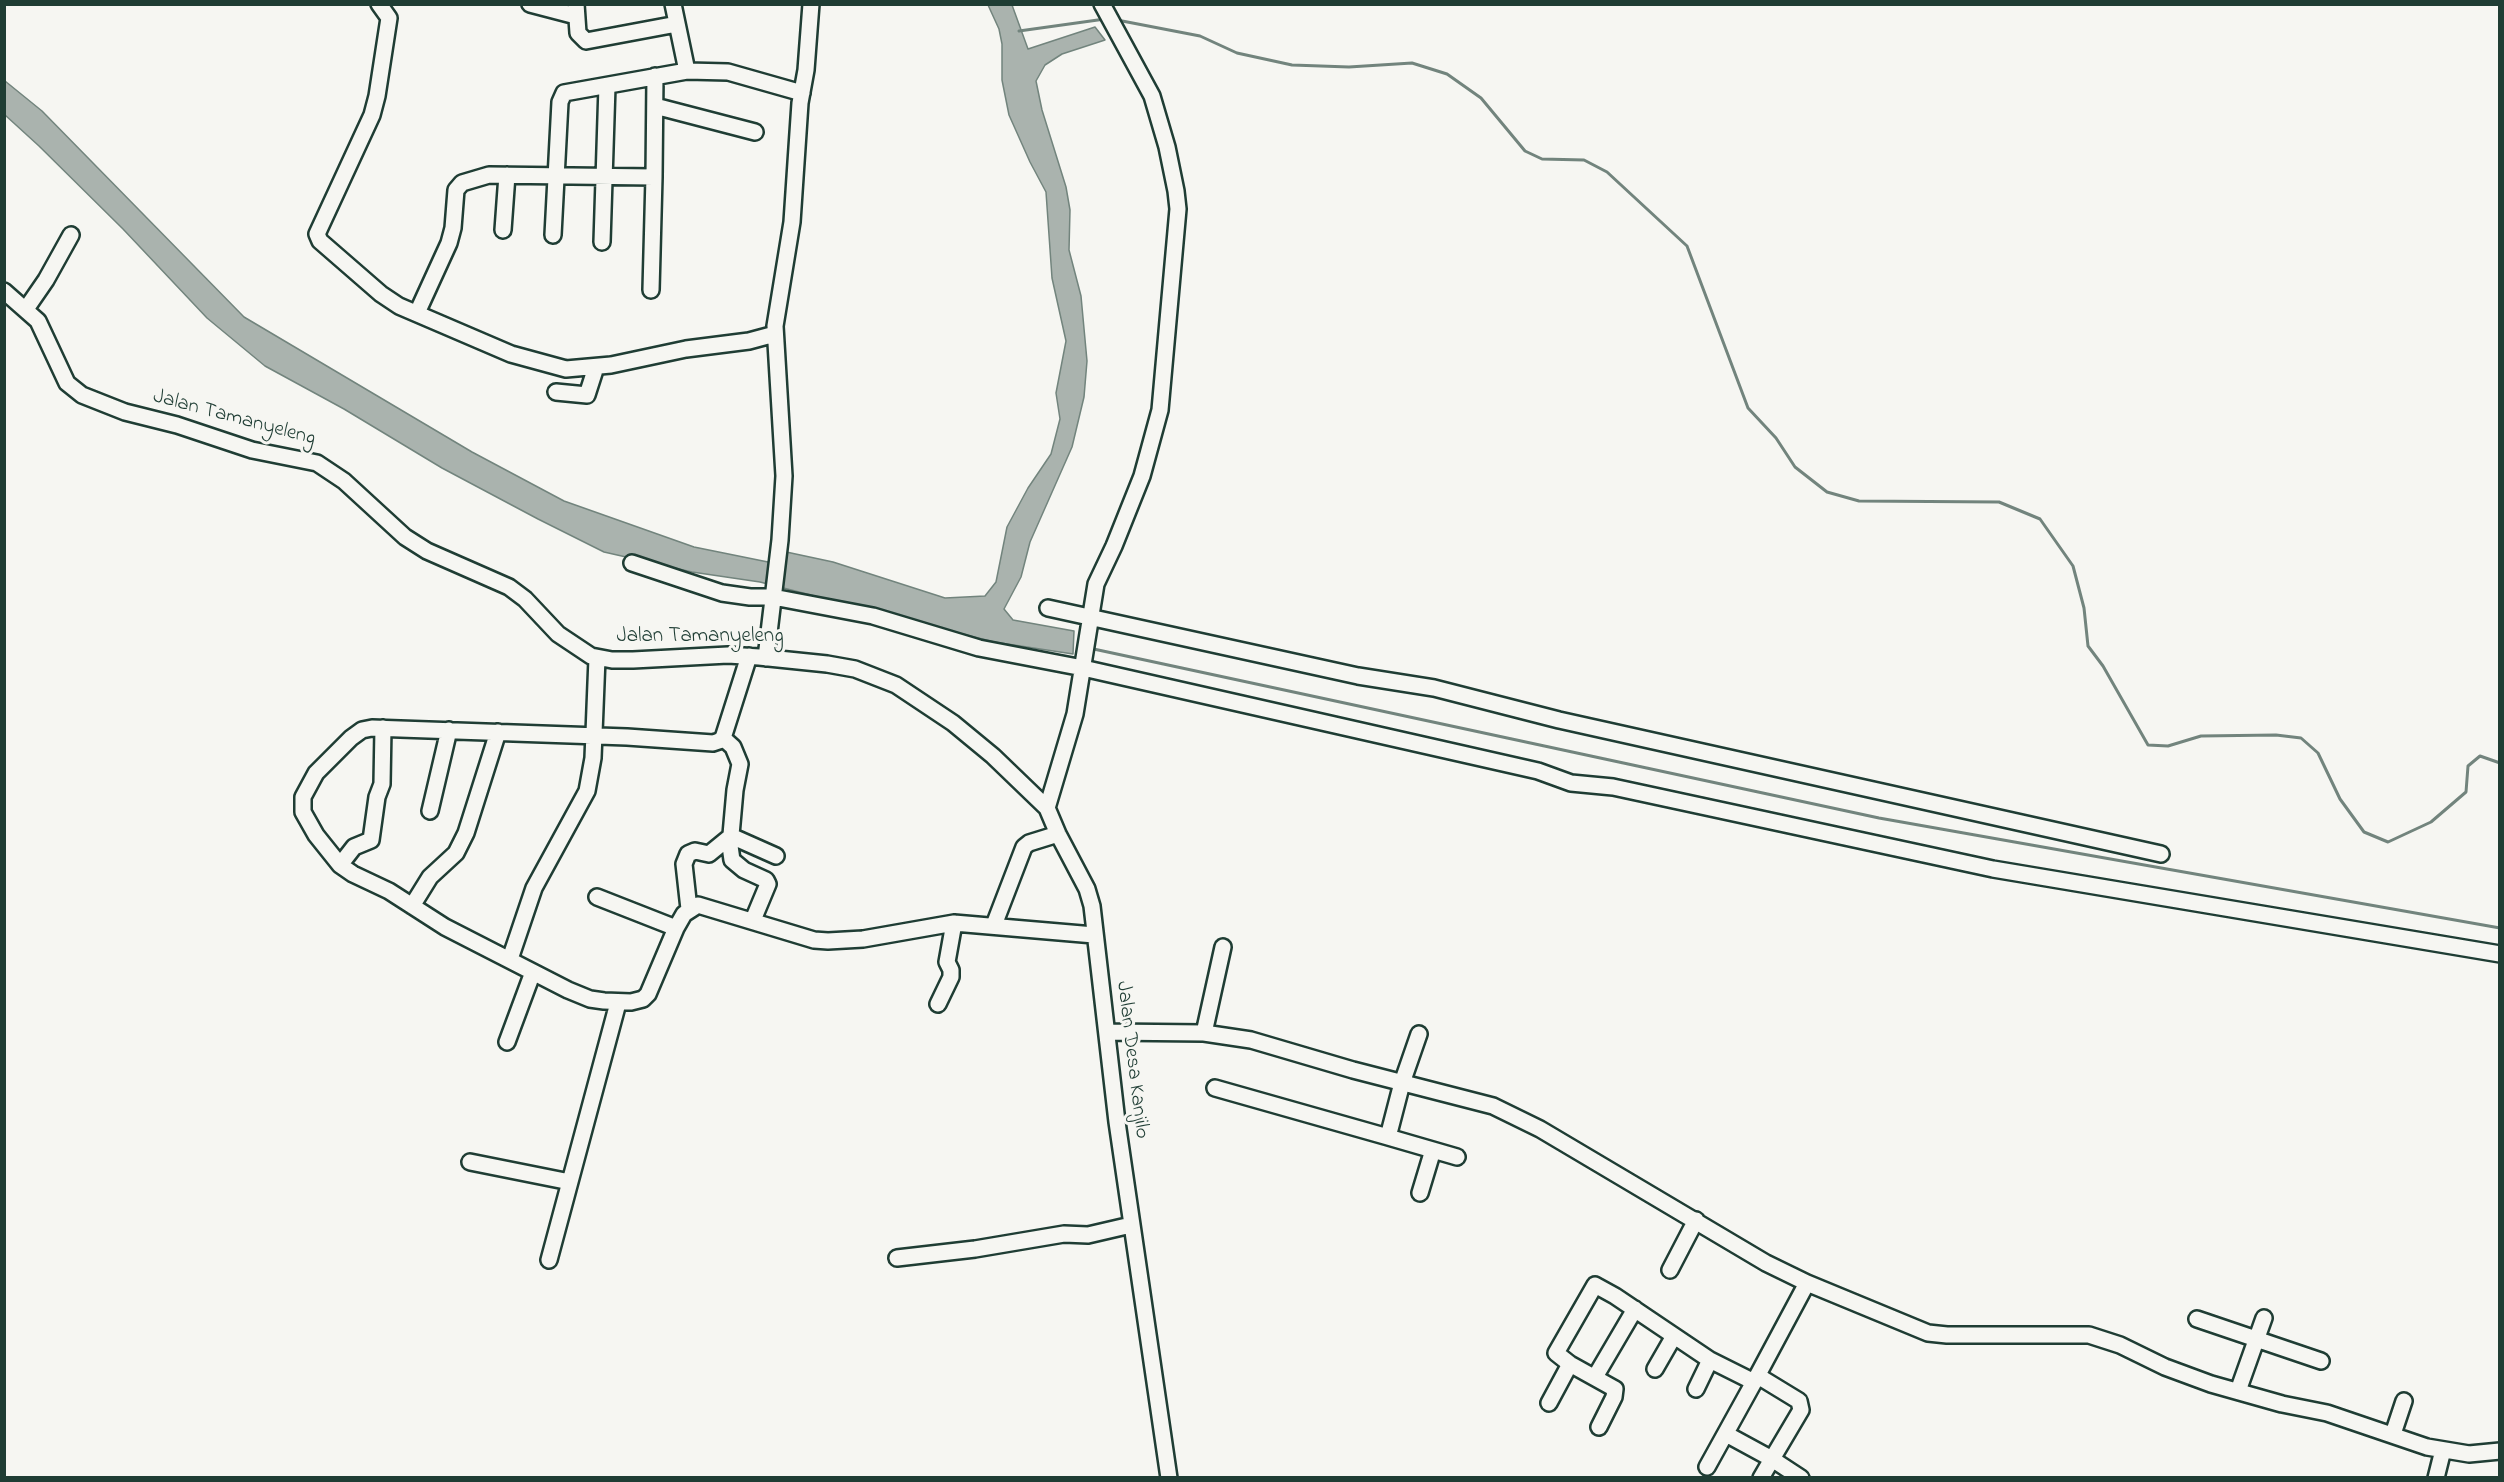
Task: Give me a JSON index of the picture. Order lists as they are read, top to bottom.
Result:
{
  "streets": {
    "street": ["Jalan Tamanyeleng", "Jalan Desa Kanjilo"]
  },
  "crossings": [
    ["Jalan Tamanyeleng", "Jalan Desa Kanjilo"]
  ]
}
